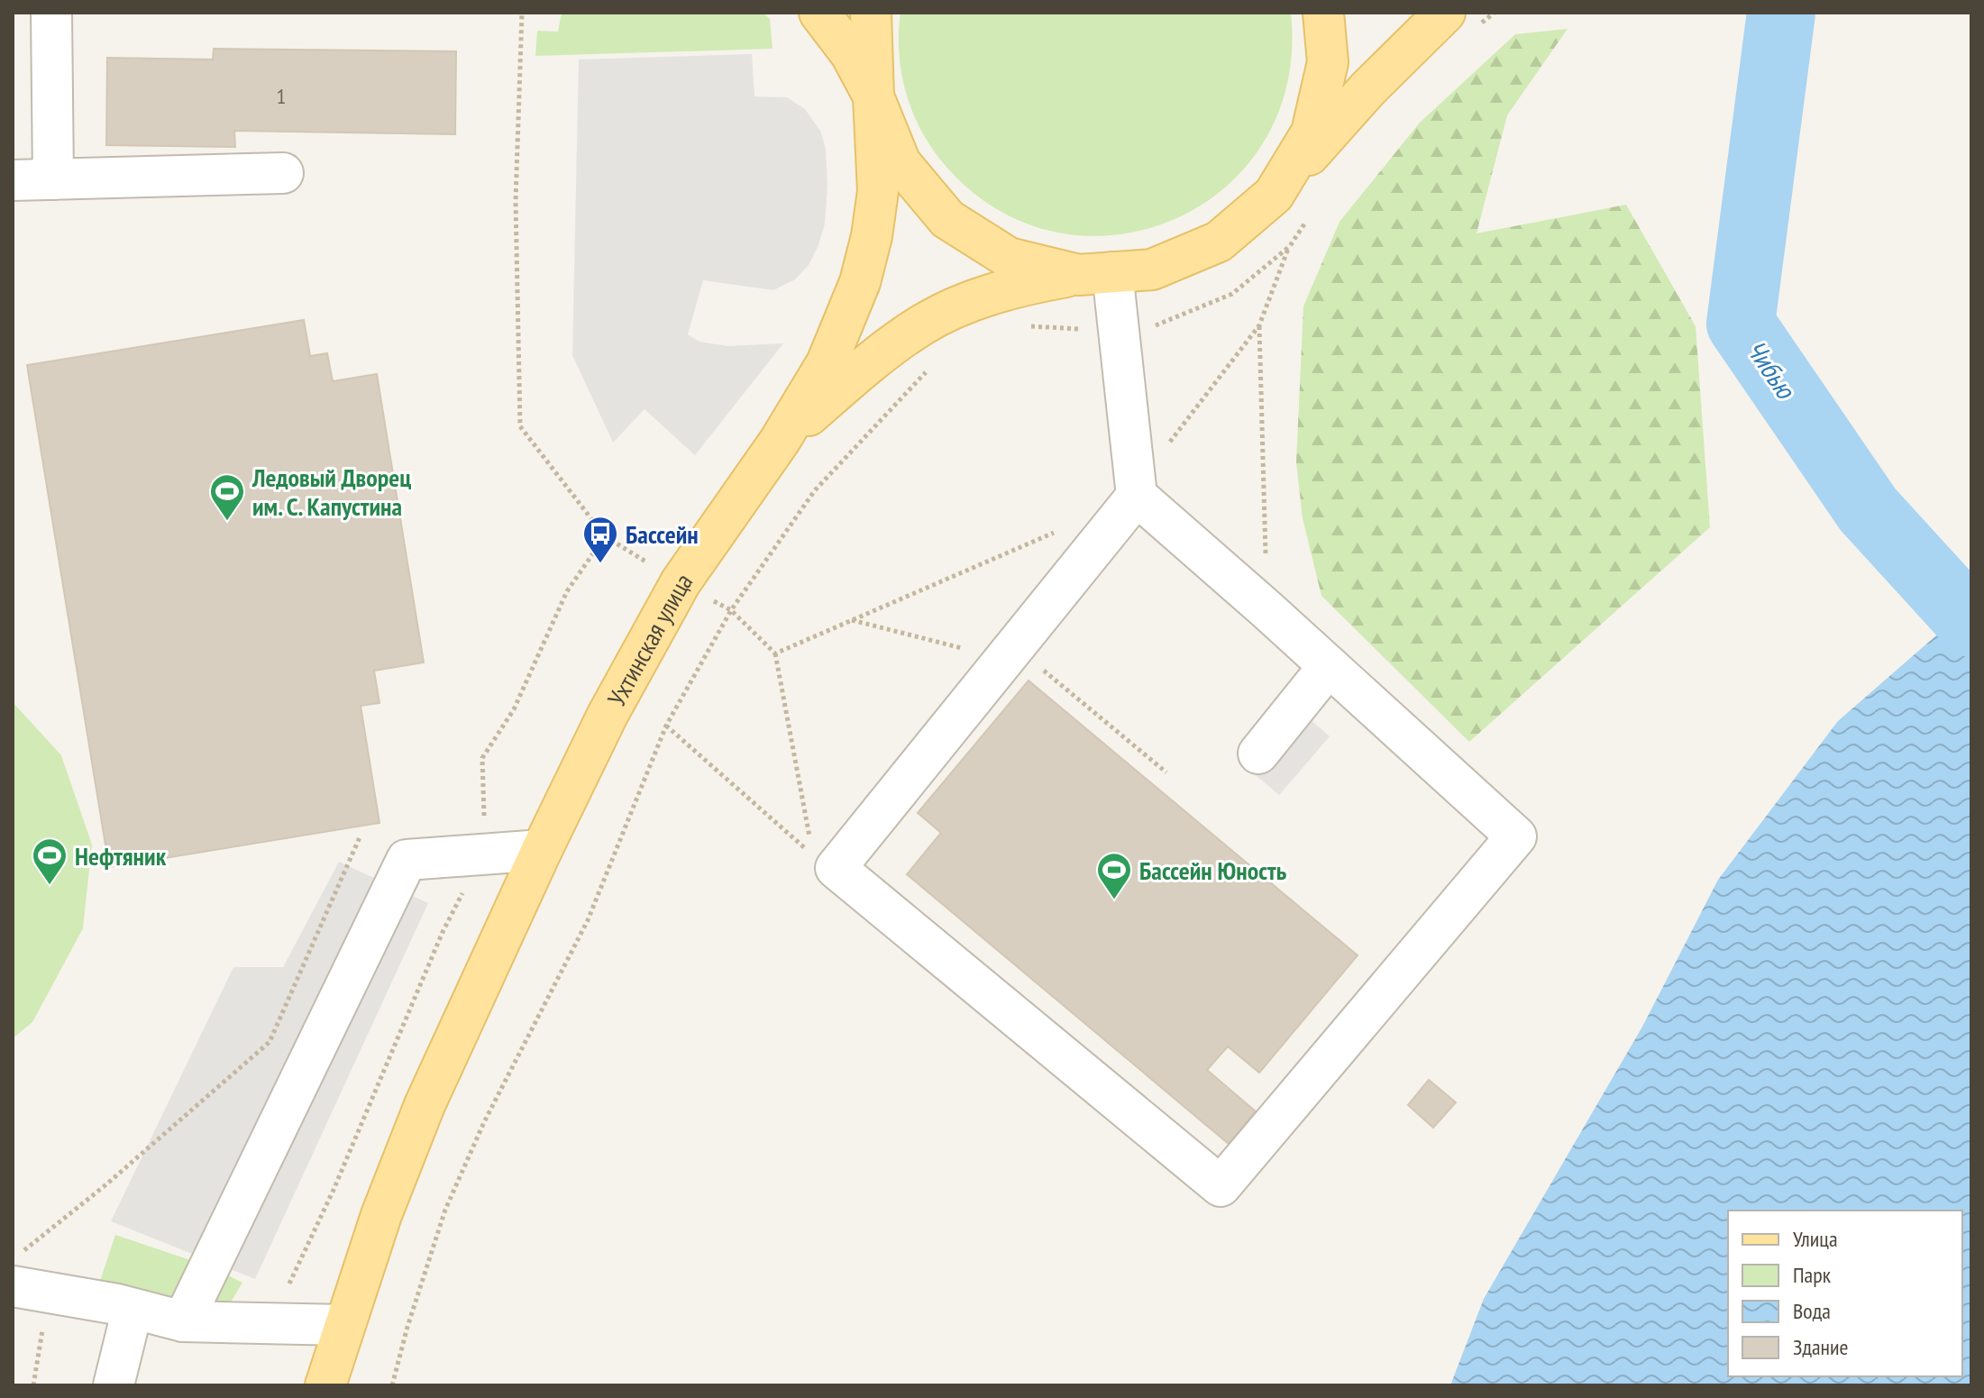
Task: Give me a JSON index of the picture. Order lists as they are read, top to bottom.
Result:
{
  "streets": {
    "main road": ["Ухтинская улица"]
  },
  "water": ["Чибью"],
  "places": {
    "sports": ["Ледовый Дворец им. С. Капустина", "Нефтяник", "Бассейн Юность"],
    "bus stop": ["Бассейн"]
  },
  "house_numbers": ["1"],
  "legend": [
    "Улица",
    "Парк",
    "Вода",
    "Здание"
  ]
}
